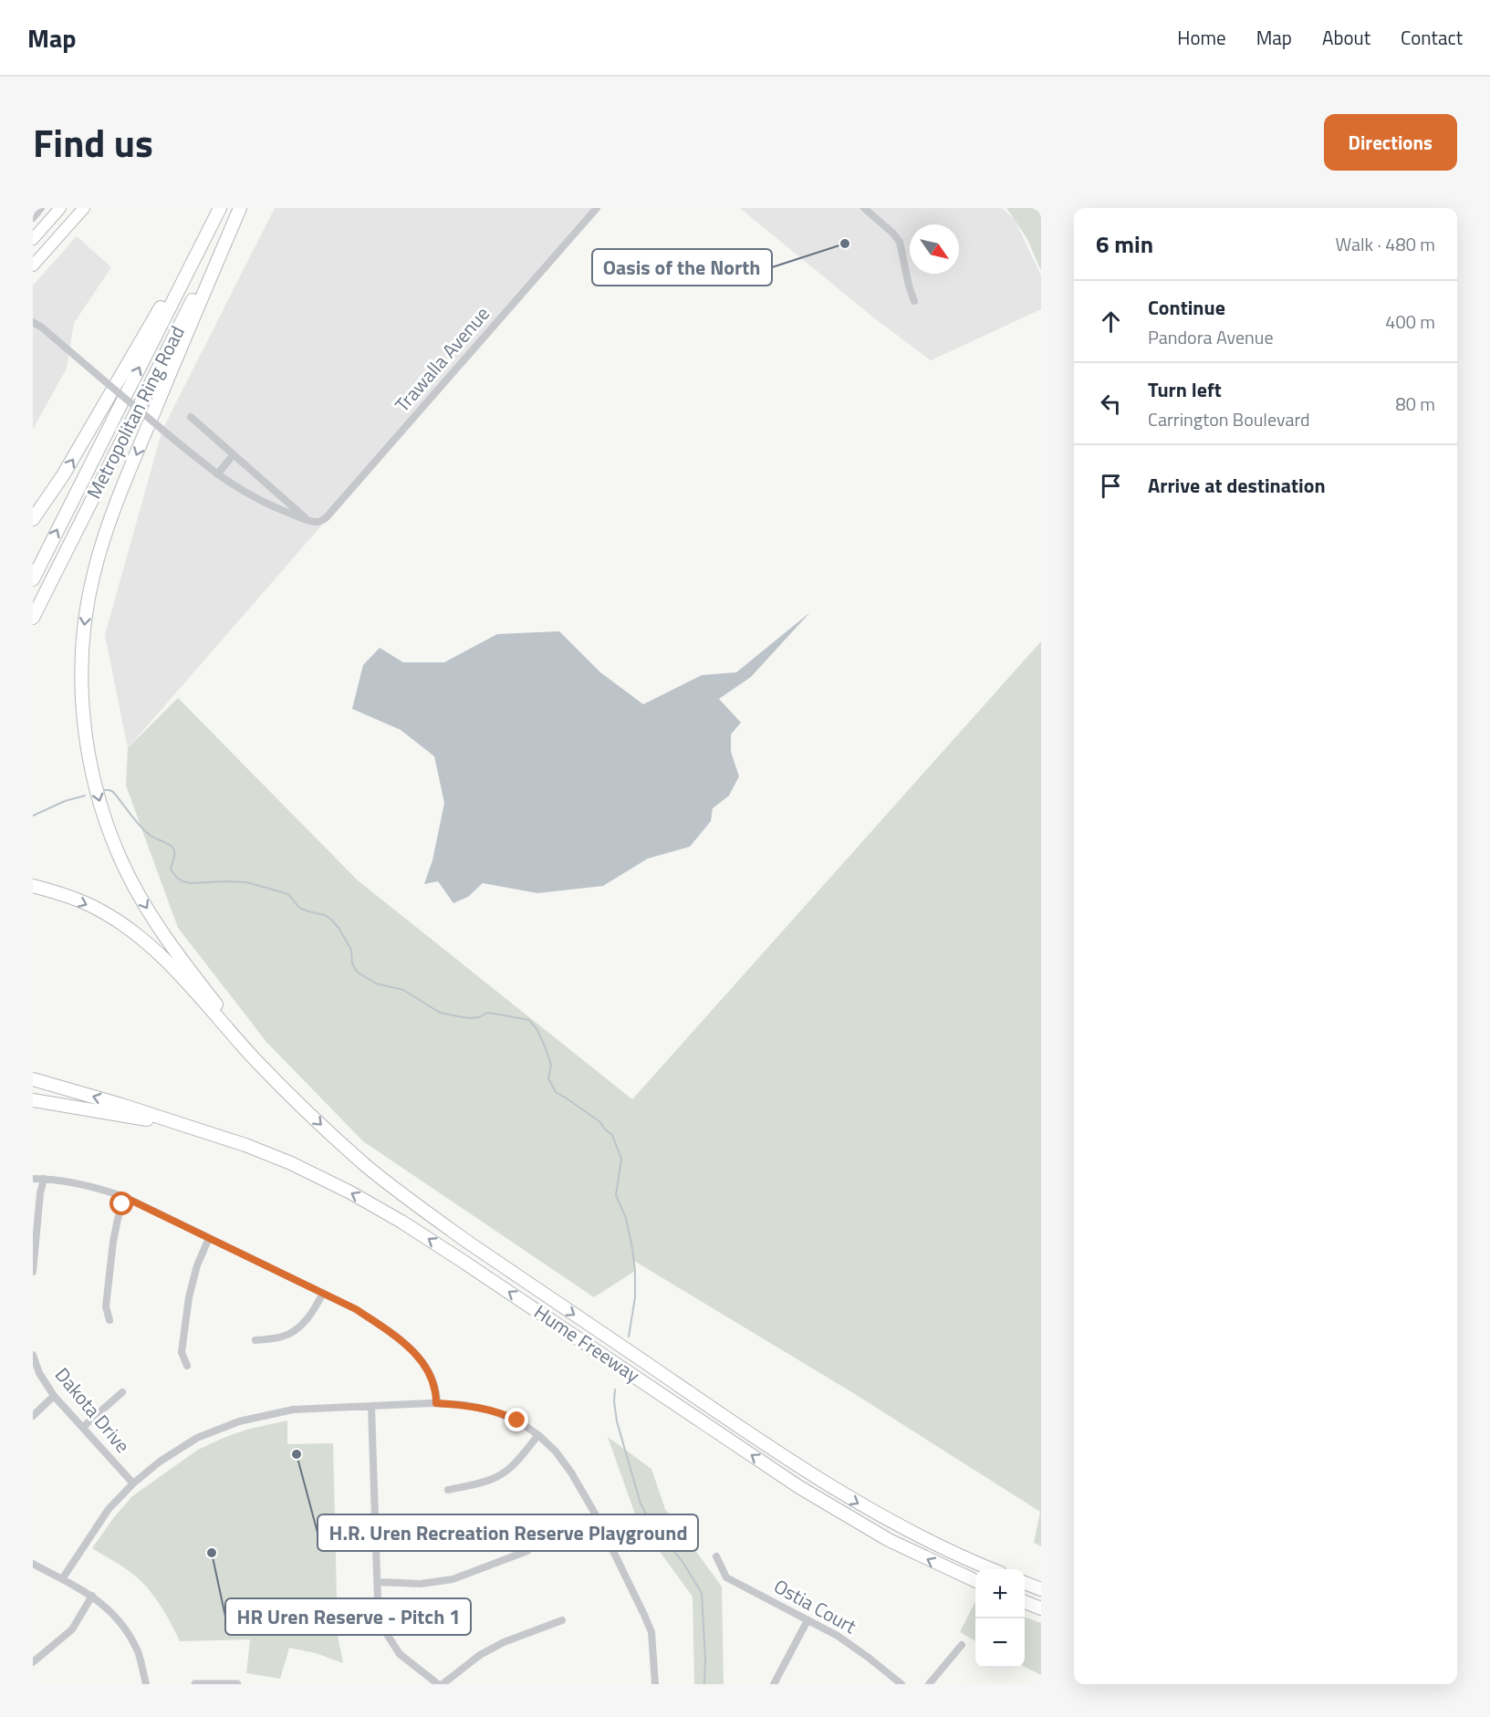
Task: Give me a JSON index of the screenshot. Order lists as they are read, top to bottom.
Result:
{
  "streets": {
    "highway": ["Metropolitan Ring Road", "Hume Freeway"],
    "street": ["Trawalla Avenue", "Dakota Drive", "Ostia Court"]
  },
  "places": ["Oasis of the North", "H.R. Uren Recreation Reserve Playground", "HR Uren Reserve - Pitch 1"],
  "north": "bottom right",
  "page": {
    "header": "Map",
    "nav": [
      "Home",
      "Map",
      "About",
      "Contact"
    ],
    "title": "Find us",
    "buttons": "Directions",
    "heading": ["6 min", "Walk · 480 m"],
    "list": [
      ["Continue", "Pandora Avenue", "400 m"],
      ["Turn left", "Carrington Boulevard", "80 m"],
      "Arrive at destination"
    ],
    "map_buttons": ["+", "−"]
  }
}
